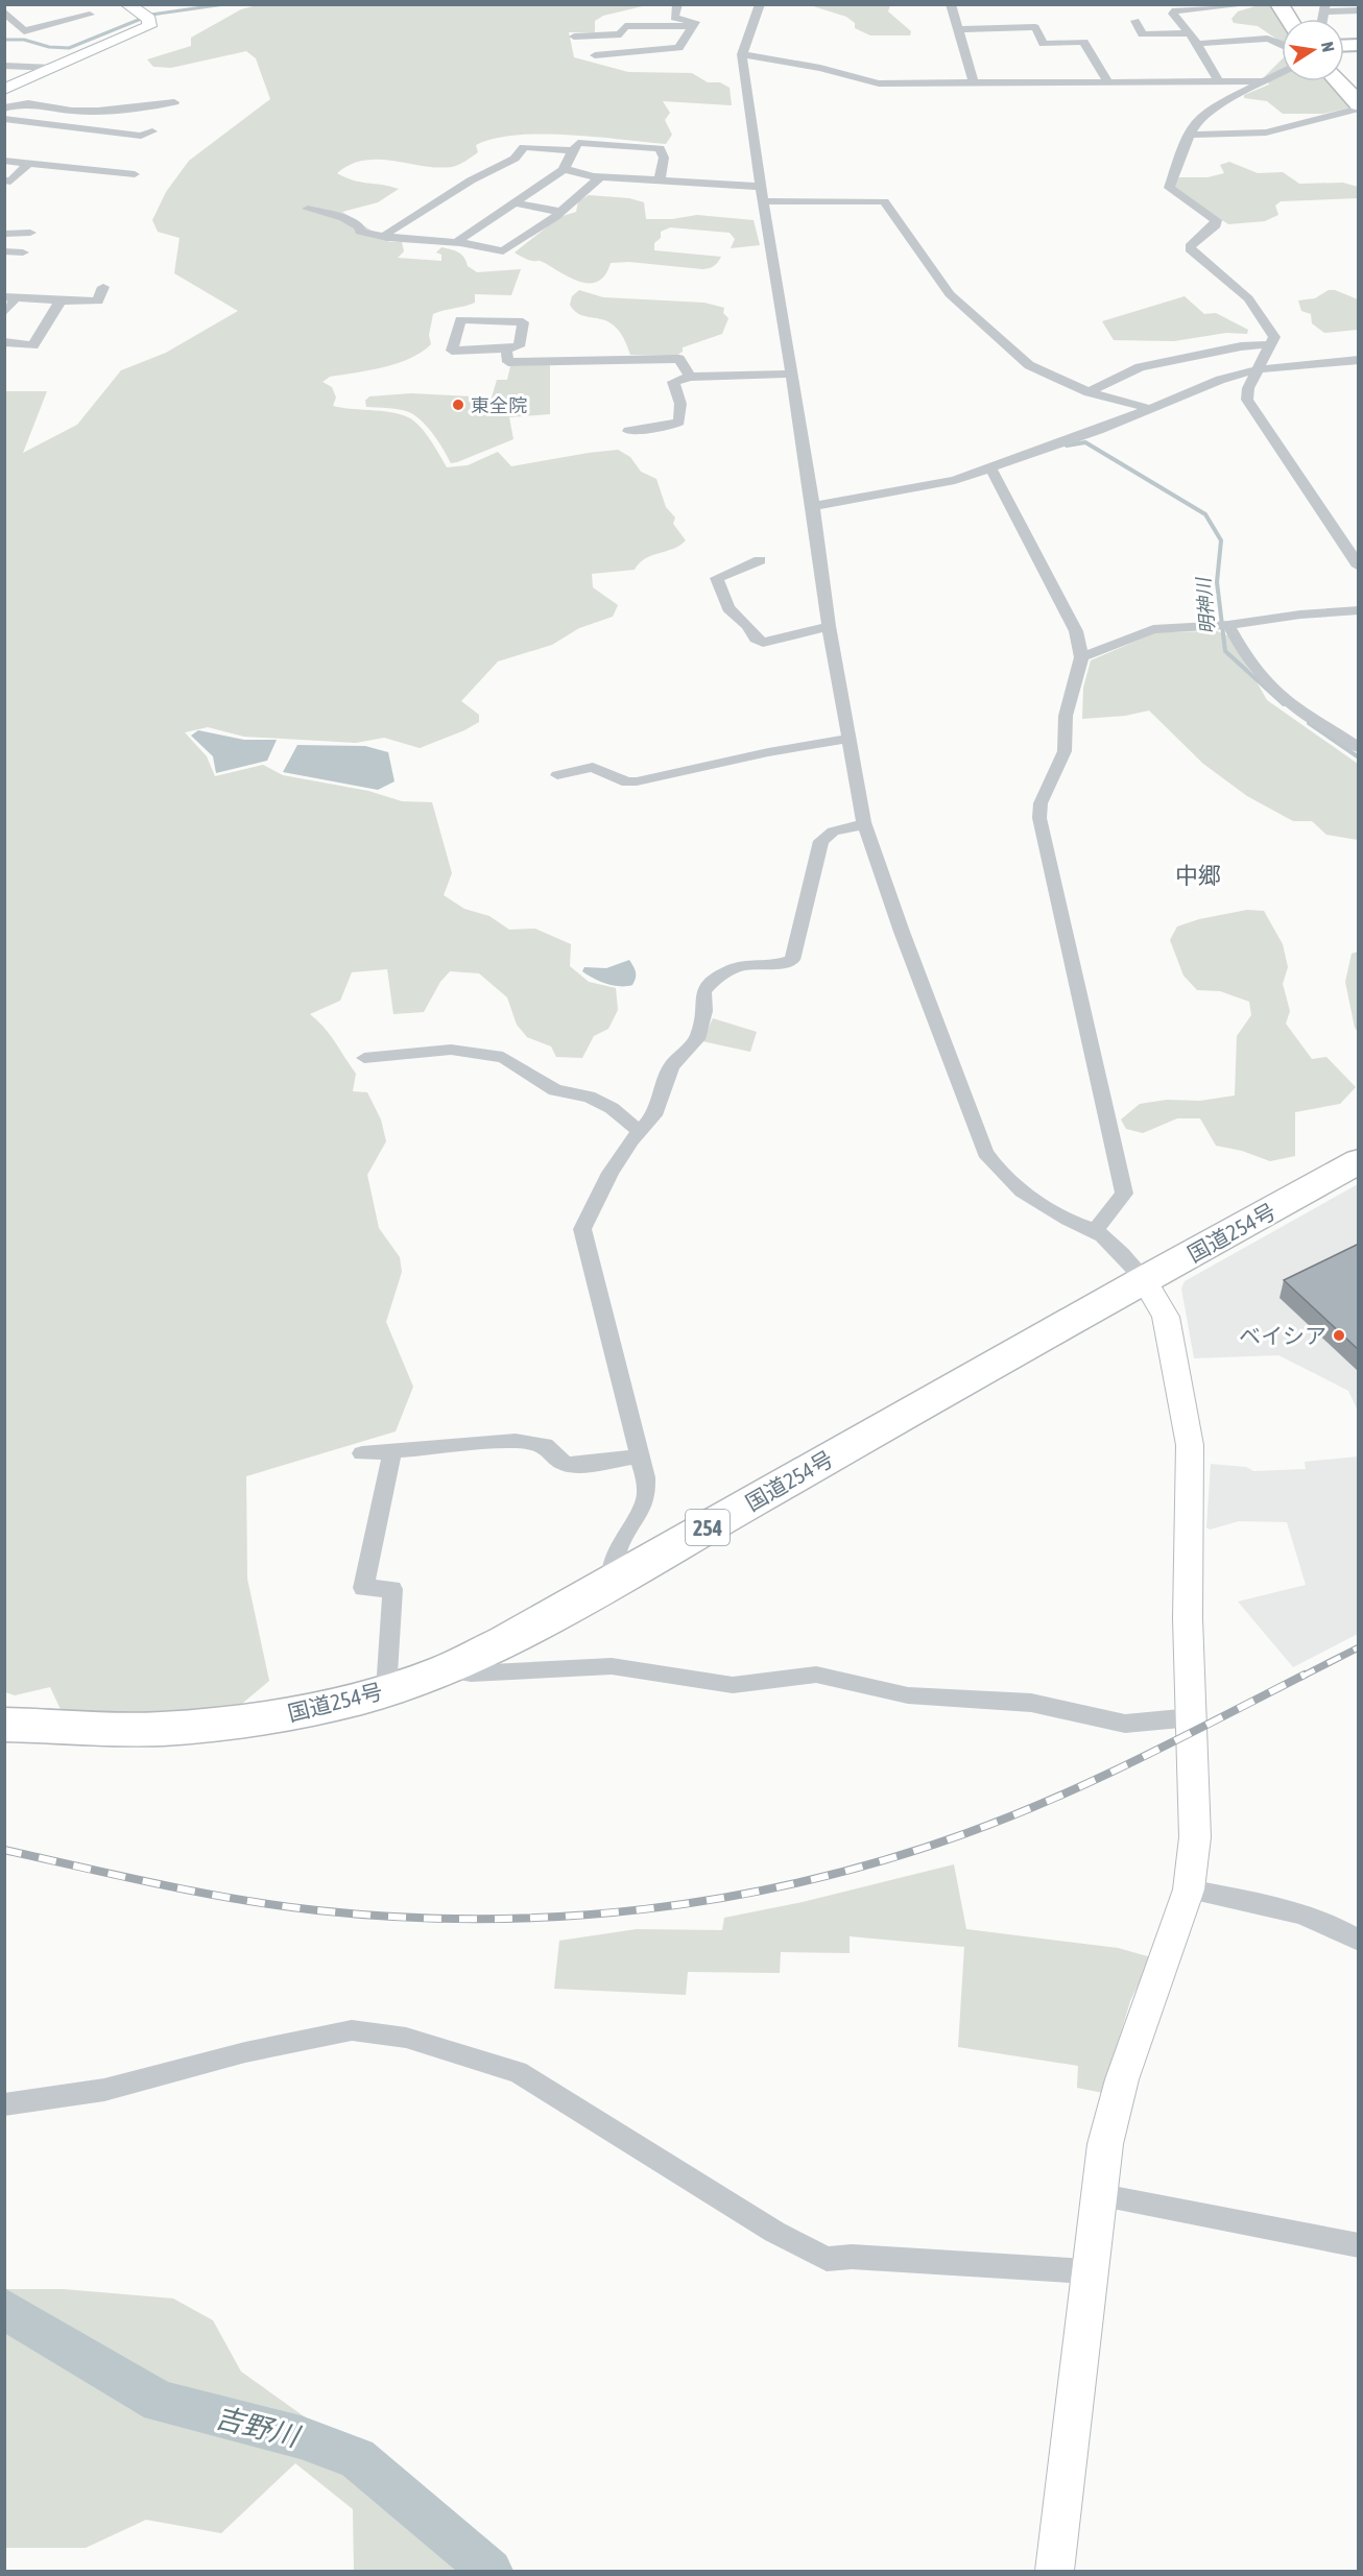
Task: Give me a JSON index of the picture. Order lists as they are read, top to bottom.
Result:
{
  "streets": {
    "highway": ["国道254号", "254"]
  },
  "districts": ["中郷"],
  "water": ["明神川", "吉野川"],
  "places": ["東全院", "ベイシア"],
  "north": "right"
}
